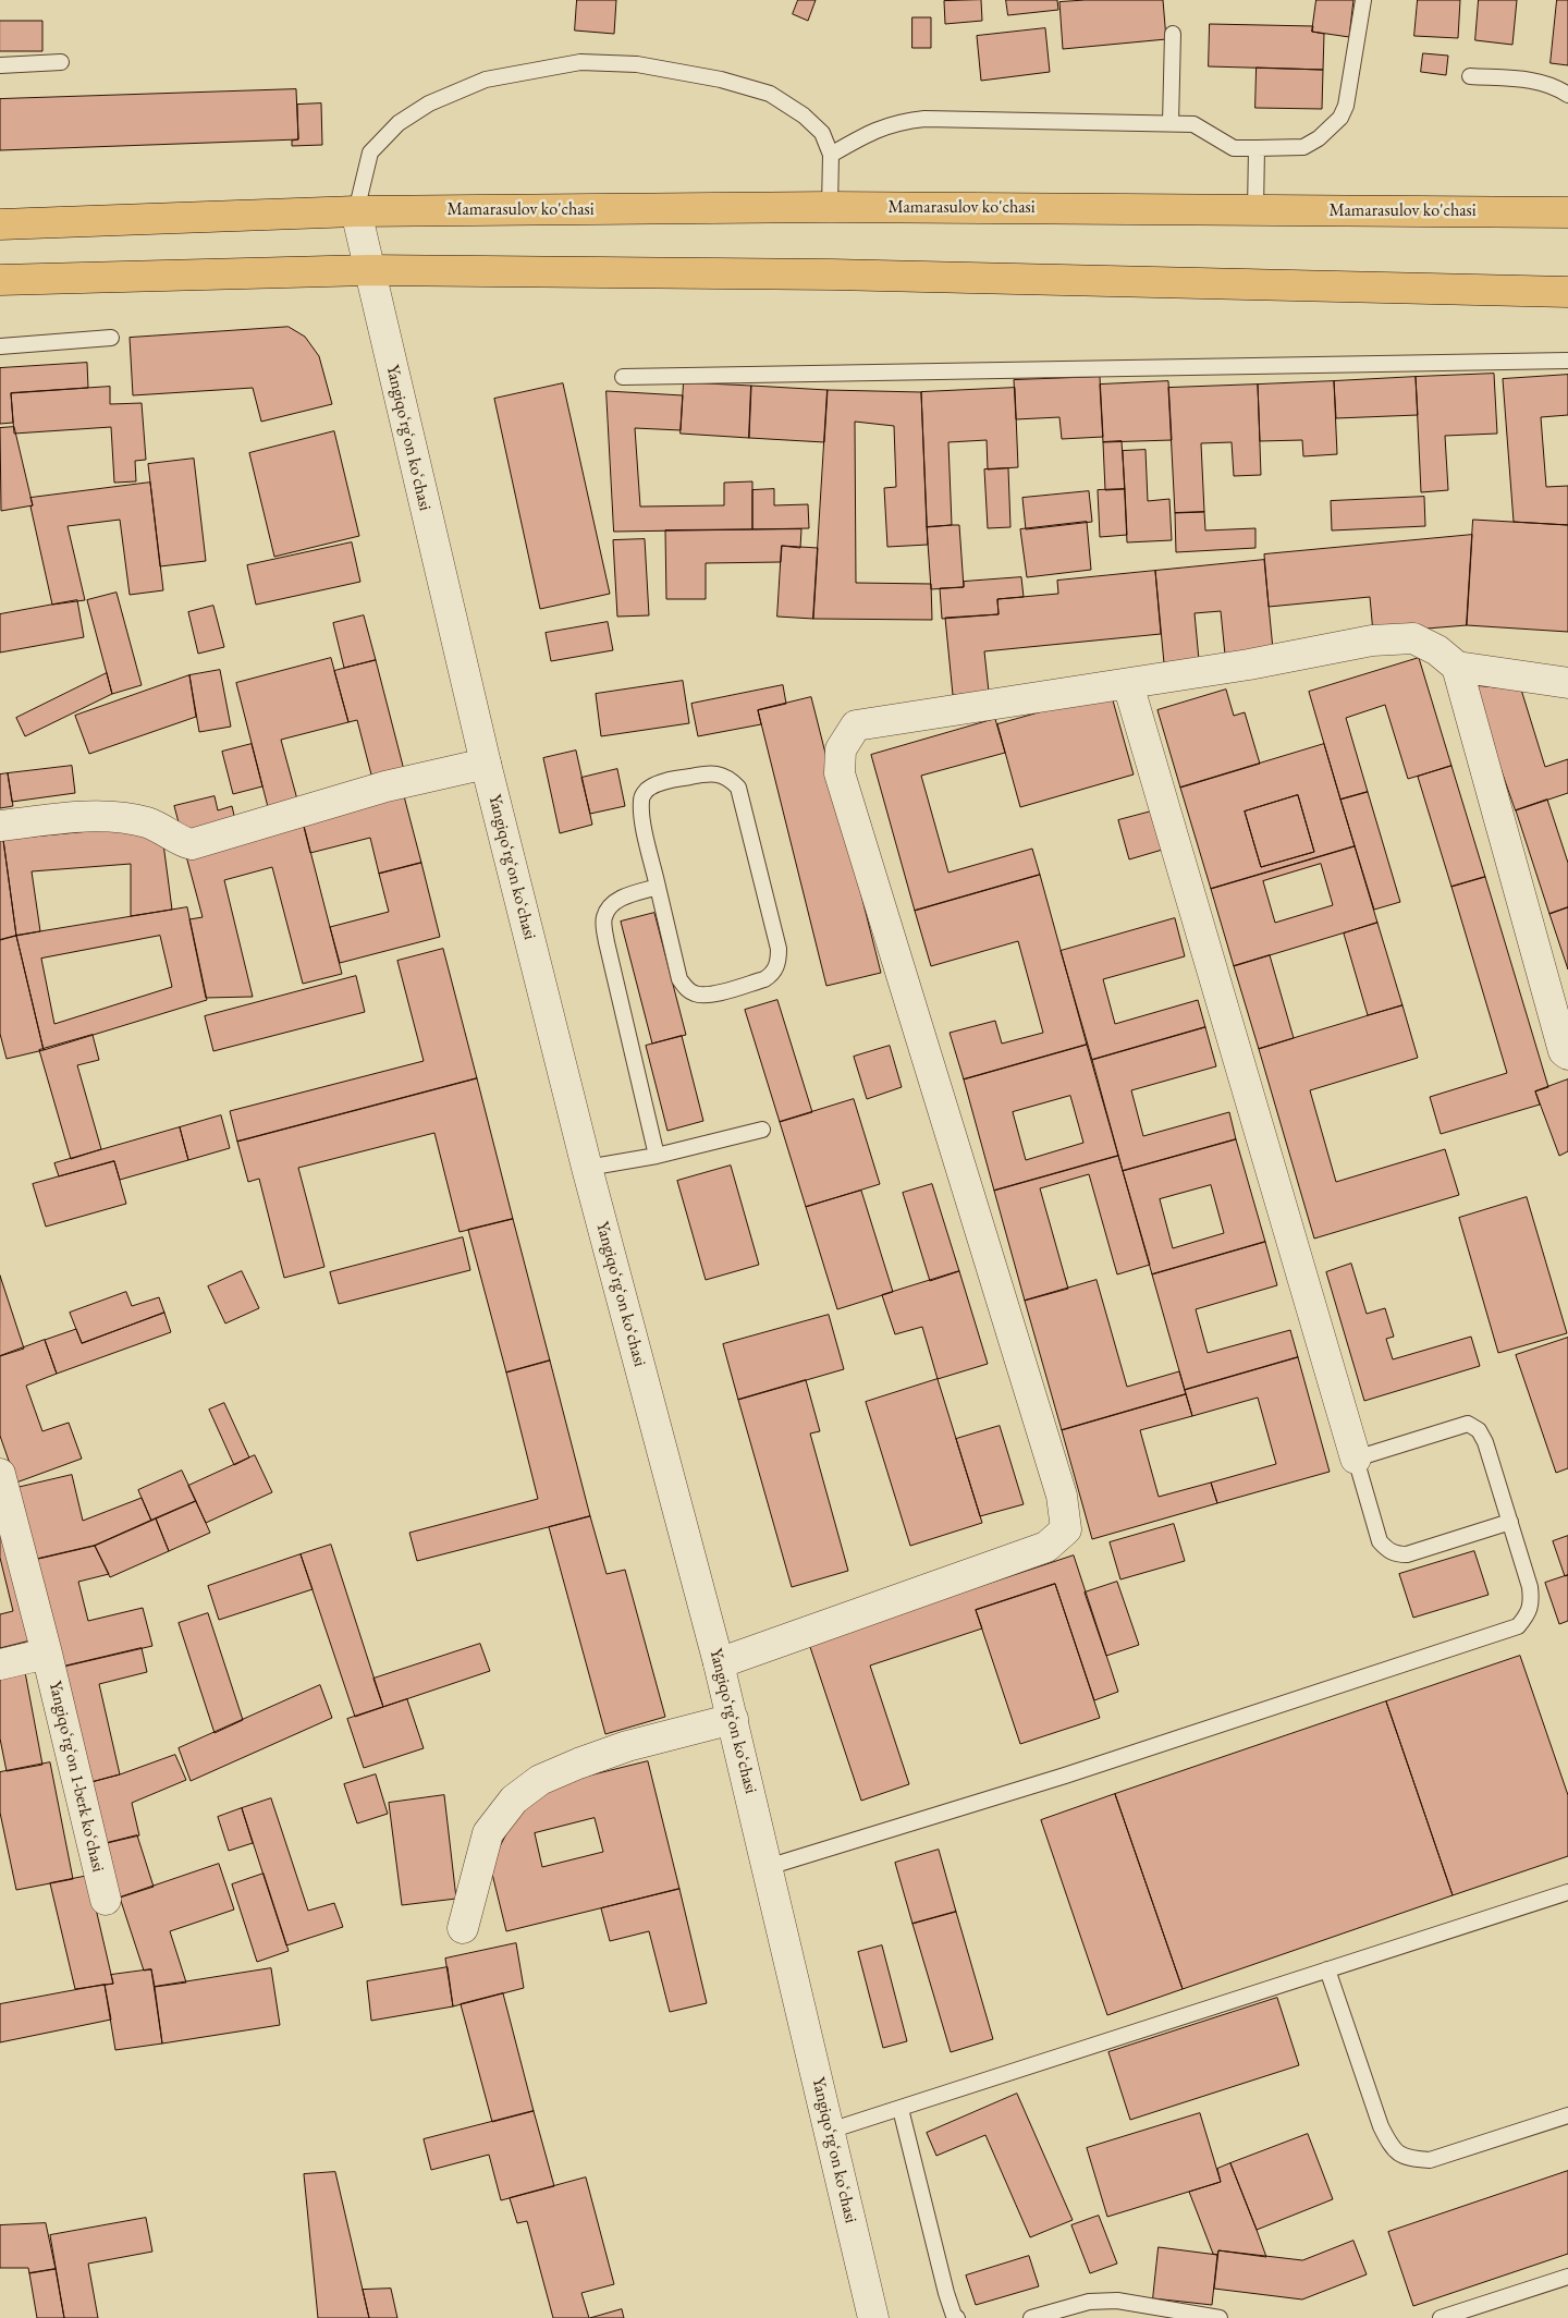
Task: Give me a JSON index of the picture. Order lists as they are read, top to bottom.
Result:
{
  "streets": {
    "main road": ["Mamarasulov ko'chasi"],
    "street": ["Yangiqoʻrgʻon koʻchasi", "Yangiqoʻrgʻon 1-berk koʻchasi"]
  },
  "crossings": [
    ["Mamarasulov ko'chasi", "Yangiqoʻrgʻon koʻchasi"]
  ]
}
